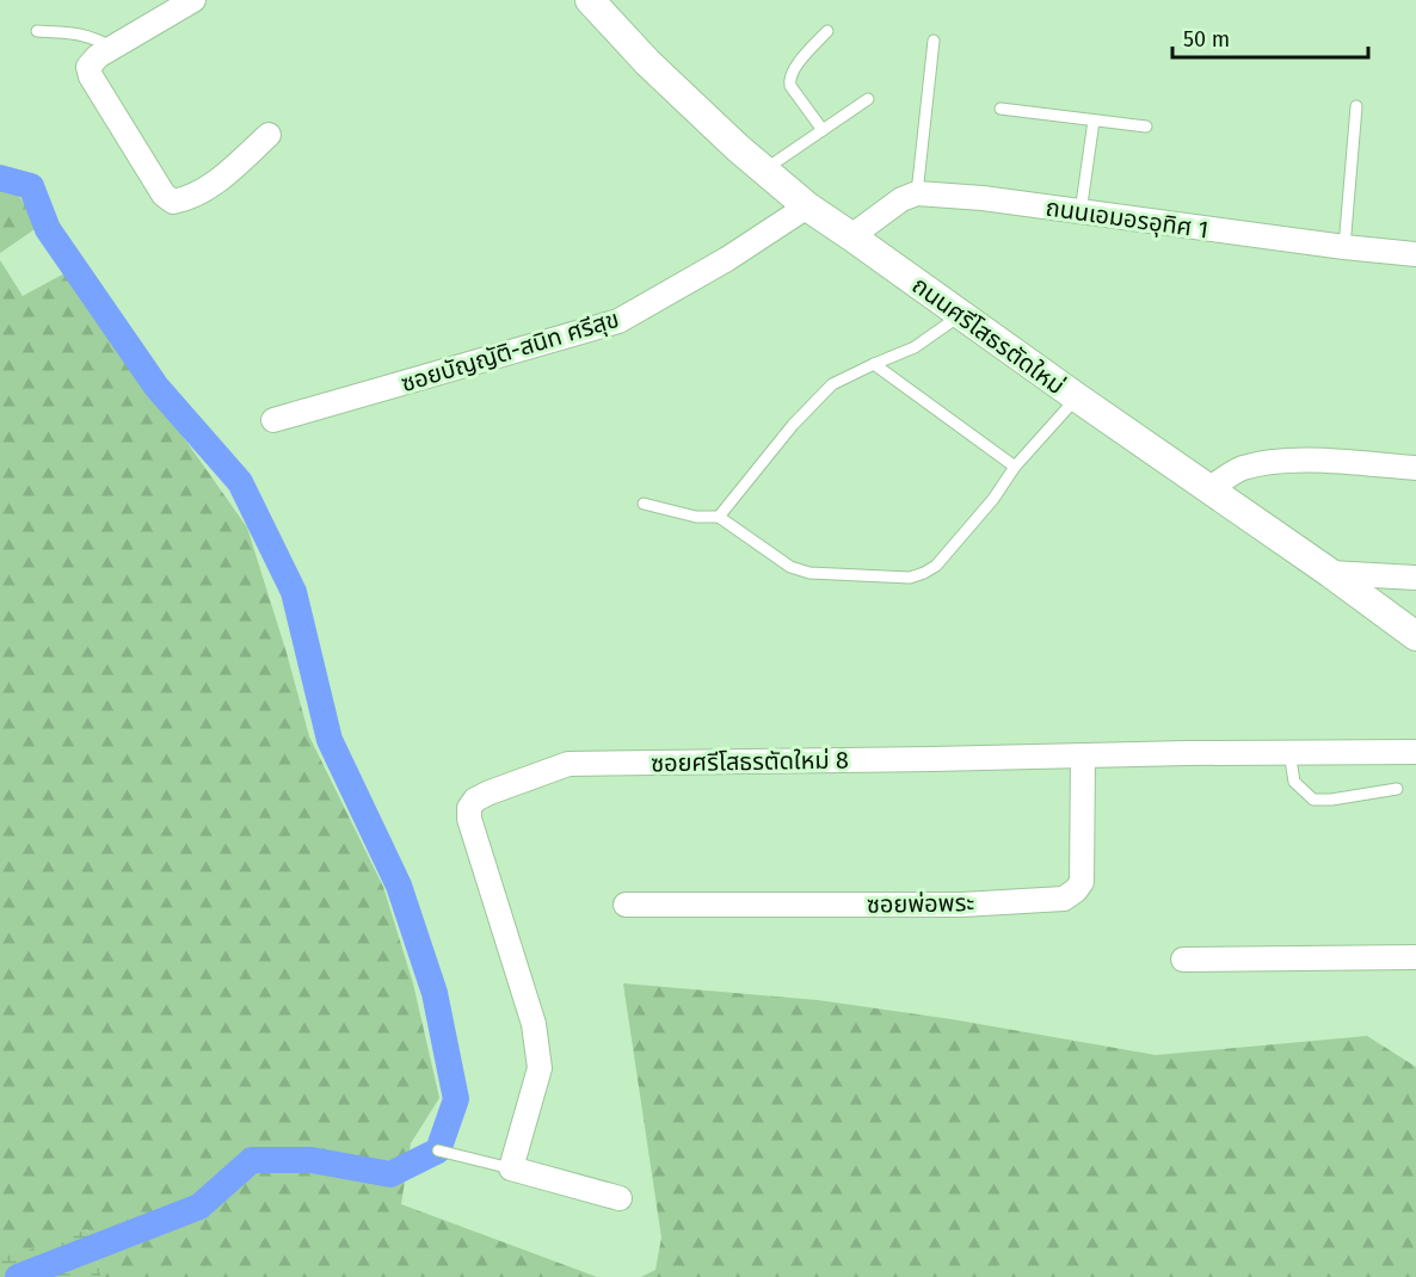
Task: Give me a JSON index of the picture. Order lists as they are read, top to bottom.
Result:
{
  "streets": {
    "street": [
      "ถนนเอมอรอุทิศ 1",
      "ถนนศรีโสธรตัดใหม่",
      "ซอยบัญญัติ-สนิท ศรีสุข",
      "ซอยศรีโสธรตัดใหม่ 8",
      "ซอยพ่อพระ"
    ]
  },
  "crossings": [
    ["ถนนศรีโสธรตัดใหม่", "ซอยบัญญัติ-สนิท ศรีสุข"],
    ["ซอยศรีโสธรตัดใหม่ 8", "ซอยพ่อพระ"]
  ],
  "scale_bar": "50 m"
}
